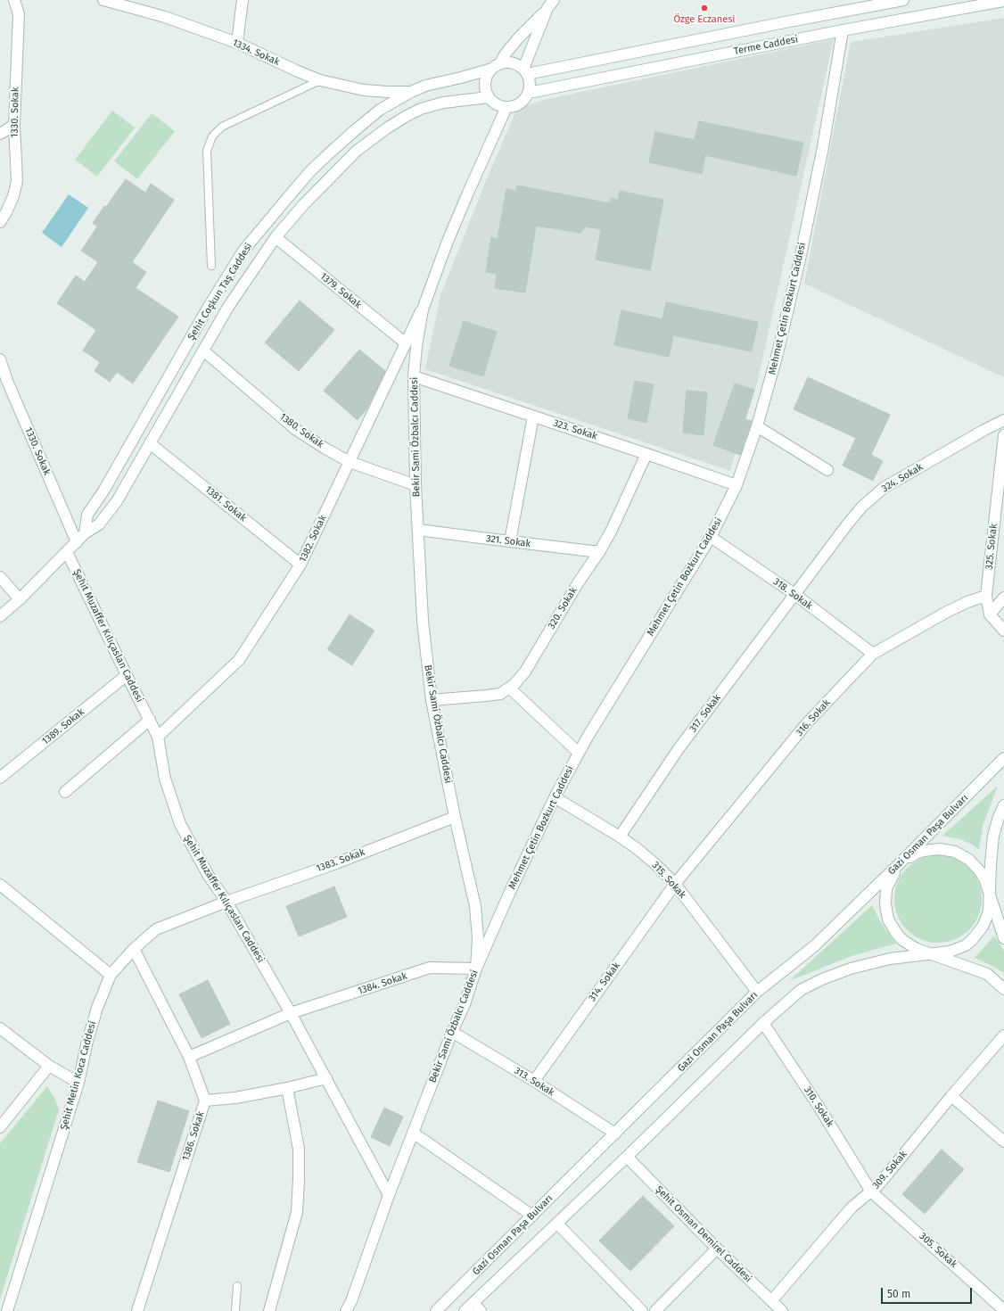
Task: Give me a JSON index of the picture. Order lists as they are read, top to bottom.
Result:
{
  "streets": {
    "street": [
      "Terme Caddesi",
      "1334. Sokak",
      "1330. Sokak",
      "1379. Sokak",
      "Şehit Coşkun Taş Caddesi",
      "Mehmet Çetin Bozkurt Caddesi",
      "323. Sokak",
      "1380. Sokak",
      "Bekir Sami Özbalcı Caddesi",
      "324. Sokak",
      "1381. Sokak",
      "1382. Sokak",
      "321. Sokak",
      "325. Sokak",
      "318. Sokak",
      "320. Sokak",
      "Şehit Muzaffer Kılıçaslan Caddesi",
      "317. Sokak",
      "316. Sokak",
      "1389. Sokak",
      "Gazi Osman Paşa Bulvarı",
      "1383. Sokak",
      "315. Sokak",
      "314. Sokak",
      "1384. Sokak",
      "Şehit Metin Koca Caddesi",
      "313. Sokak",
      "310. Sokak",
      "1386. Sokak",
      "309. Sokak",
      "Şehit Osman Demirel Caddesi",
      "305. Sokak"
    ]
  },
  "crossings": [
    ["Terme Caddesi", "Şehit Coşkun Taş Caddesi"],
    ["Terme Caddesi", "Mehmet Çetin Bozkurt Caddesi"],
    ["Terme Caddesi", "Bekir Sami Özbalcı Caddesi"],
    ["1334. Sokak", "Şehit Coşkun Taş Caddesi"],
    ["1330. Sokak", "Şehit Coşkun Taş Caddesi"],
    ["1379. Sokak", "Şehit Coşkun Taş Caddesi"],
    ["1379. Sokak", "1382. Sokak"],
    ["Şehit Coşkun Taş Caddesi", "1380. Sokak"],
    ["Şehit Coşkun Taş Caddesi", "Bekir Sami Özbalcı Caddesi"],
    ["Şehit Coşkun Taş Caddesi", "1381. Sokak"],
    ["Şehit Coşkun Taş Caddesi", "Şehit Muzaffer Kılıçaslan Caddesi"],
    ["Mehmet Çetin Bozkurt Caddesi", "323. Sokak"],
    ["Mehmet Çetin Bozkurt Caddesi", "Bekir Sami Özbalcı Caddesi"],
    ["Mehmet Çetin Bozkurt Caddesi", "318. Sokak"],
    ["Mehmet Çetin Bozkurt Caddesi", "315. Sokak"],
    ["Mehmet Çetin Bozkurt Caddesi", "1384. Sokak"],
    ["323. Sokak", "Bekir Sami Özbalcı Caddesi"],
    ["323. Sokak", "320. Sokak"],
    ["1380. Sokak", "Bekir Sami Özbalcı Caddesi"],
    ["1380. Sokak", "1382. Sokak"],
    ["Bekir Sami Özbalcı Caddesi", "1382. Sokak"],
    ["Bekir Sami Özbalcı Caddesi", "321. Sokak"],
    ["Bekir Sami Özbalcı Caddesi", "320. Sokak"],
    ["Bekir Sami Özbalcı Caddesi", "Şehit Muzaffer Kılıçaslan Caddesi"],
    ["Bekir Sami Özbalcı Caddesi", "1383. Sokak"],
    ["Bekir Sami Özbalcı Caddesi", "1384. Sokak"],
    ["Bekir Sami Özbalcı Caddesi", "313. Sokak"],
    ["324. Sokak", "318. Sokak"],
    ["324. Sokak", "317. Sokak"],
    ["1381. Sokak", "1382. Sokak"],
    ["1382. Sokak", "Şehit Muzaffer Kılıçaslan Caddesi"],
    ["321. Sokak", "320. Sokak"],
    ["325. Sokak", "316. Sokak"],
    ["318. Sokak", "317. Sokak"],
    ["318. Sokak", "316. Sokak"],
    ["Şehit Muzaffer Kılıçaslan Caddesi", "1389. Sokak"],
    ["Şehit Muzaffer Kılıçaslan Caddesi", "1383. Sokak"],
    ["Şehit Muzaffer Kılıçaslan Caddesi", "1384. Sokak"],
    ["Şehit Muzaffer Kılıçaslan Caddesi", "Şehit Metin Koca Caddesi"],
    ["317. Sokak", "315. Sokak"],
    ["316. Sokak", "315. Sokak"],
    ["316. Sokak", "314. Sokak"],
    ["Gazi Osman Paşa Bulvarı", "315. Sokak"],
    ["Gazi Osman Paşa Bulvarı", "313. Sokak"],
    ["1383. Sokak", "Şehit Metin Koca Caddesi"],
    ["315. Sokak", "314. Sokak"],
    ["314. Sokak", "313. Sokak"],
    ["1384. Sokak", "1386. Sokak"],
    ["Şehit Metin Koca Caddesi", "1386. Sokak"],
    ["310. Sokak", "309. Sokak"],
    ["310. Sokak", "305. Sokak"],
    ["309. Sokak", "Şehit Osman Demirel Caddesi"],
    ["309. Sokak", "305. Sokak"]
  ],
  "places": ["Özge Eczanesi"],
  "scale_bar": "50 m"
}
